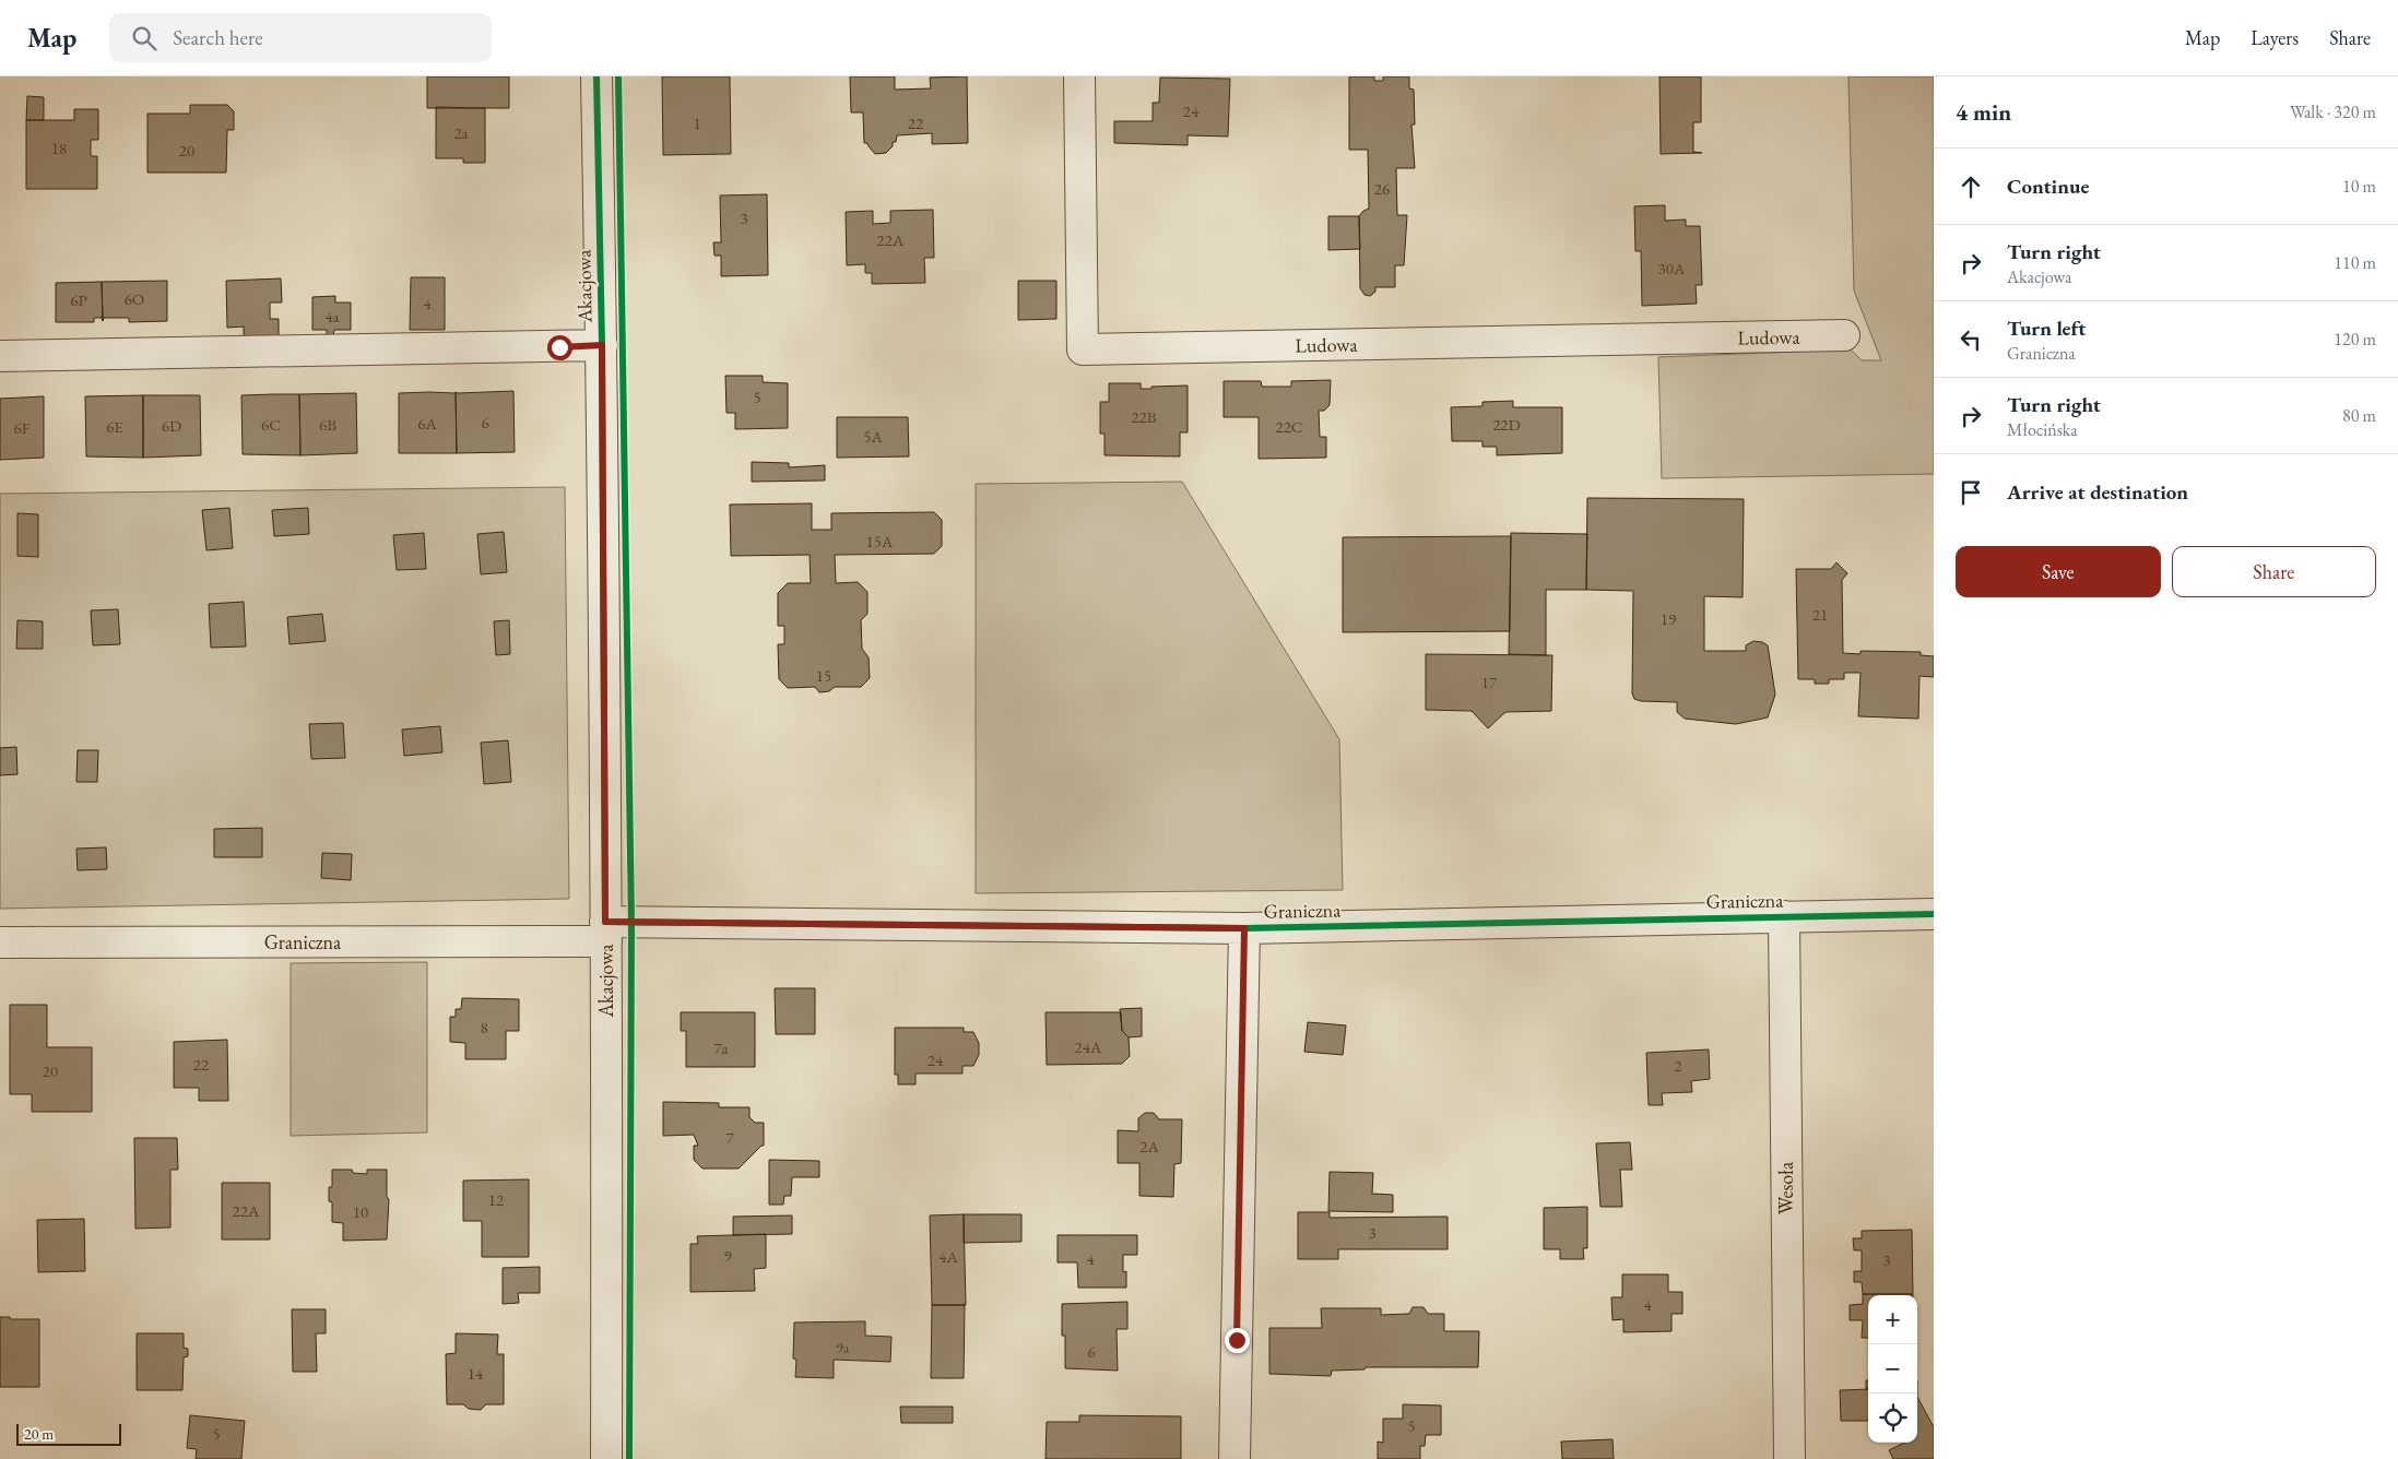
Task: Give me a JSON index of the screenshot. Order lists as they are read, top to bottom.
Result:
{
  "streets": {
    "street": [
      "Akacjowa",
      "Ludowa",
      "Graniczna",
      "Wesoła"
    ]
  },
  "crossings": [
    ["Akacjowa", "Graniczna"],
    ["Graniczna", "Wesoła"]
  ],
  "house_numbers": [
    "24",
    "1",
    "22",
    "2a",
    "18",
    "20",
    "26",
    "3",
    "22A",
    "30A",
    "6O",
    "6P",
    "4",
    "4a",
    "5",
    "22B",
    "6",
    "6A",
    "6C",
    "6B",
    "22D",
    "6D",
    "6E",
    "22C",
    "6F",
    "5A",
    "15A",
    "21",
    "19",
    "15",
    "17",
    "8",
    "24A",
    "7a",
    "24",
    "22",
    "2",
    "20",
    "7",
    "2A",
    "12",
    "22A",
    "10",
    "3",
    "9",
    "4A",
    "4",
    "3",
    "4",
    "9a",
    "6",
    "14",
    "5",
    "5"
  ],
  "scale_bar": "20 m",
  "page": {
    "header": "Map",
    "search": "Search here",
    "nav": ["Map", "Layers", "Share"],
    "heading": ["4 min", "Walk · 320 m"],
    "list": [
      ["Continue", "10 m"],
      ["Turn right", "Akacjowa", "110 m"],
      ["Turn left", "Graniczna", "120 m"],
      ["Turn right", "Młocińska", "80 m"],
      "Arrive at destination"
    ],
    "buttons": ["Save", "Share"],
    "map_buttons": ["+", "−"],
    "scale": "20 m"
  }
}
